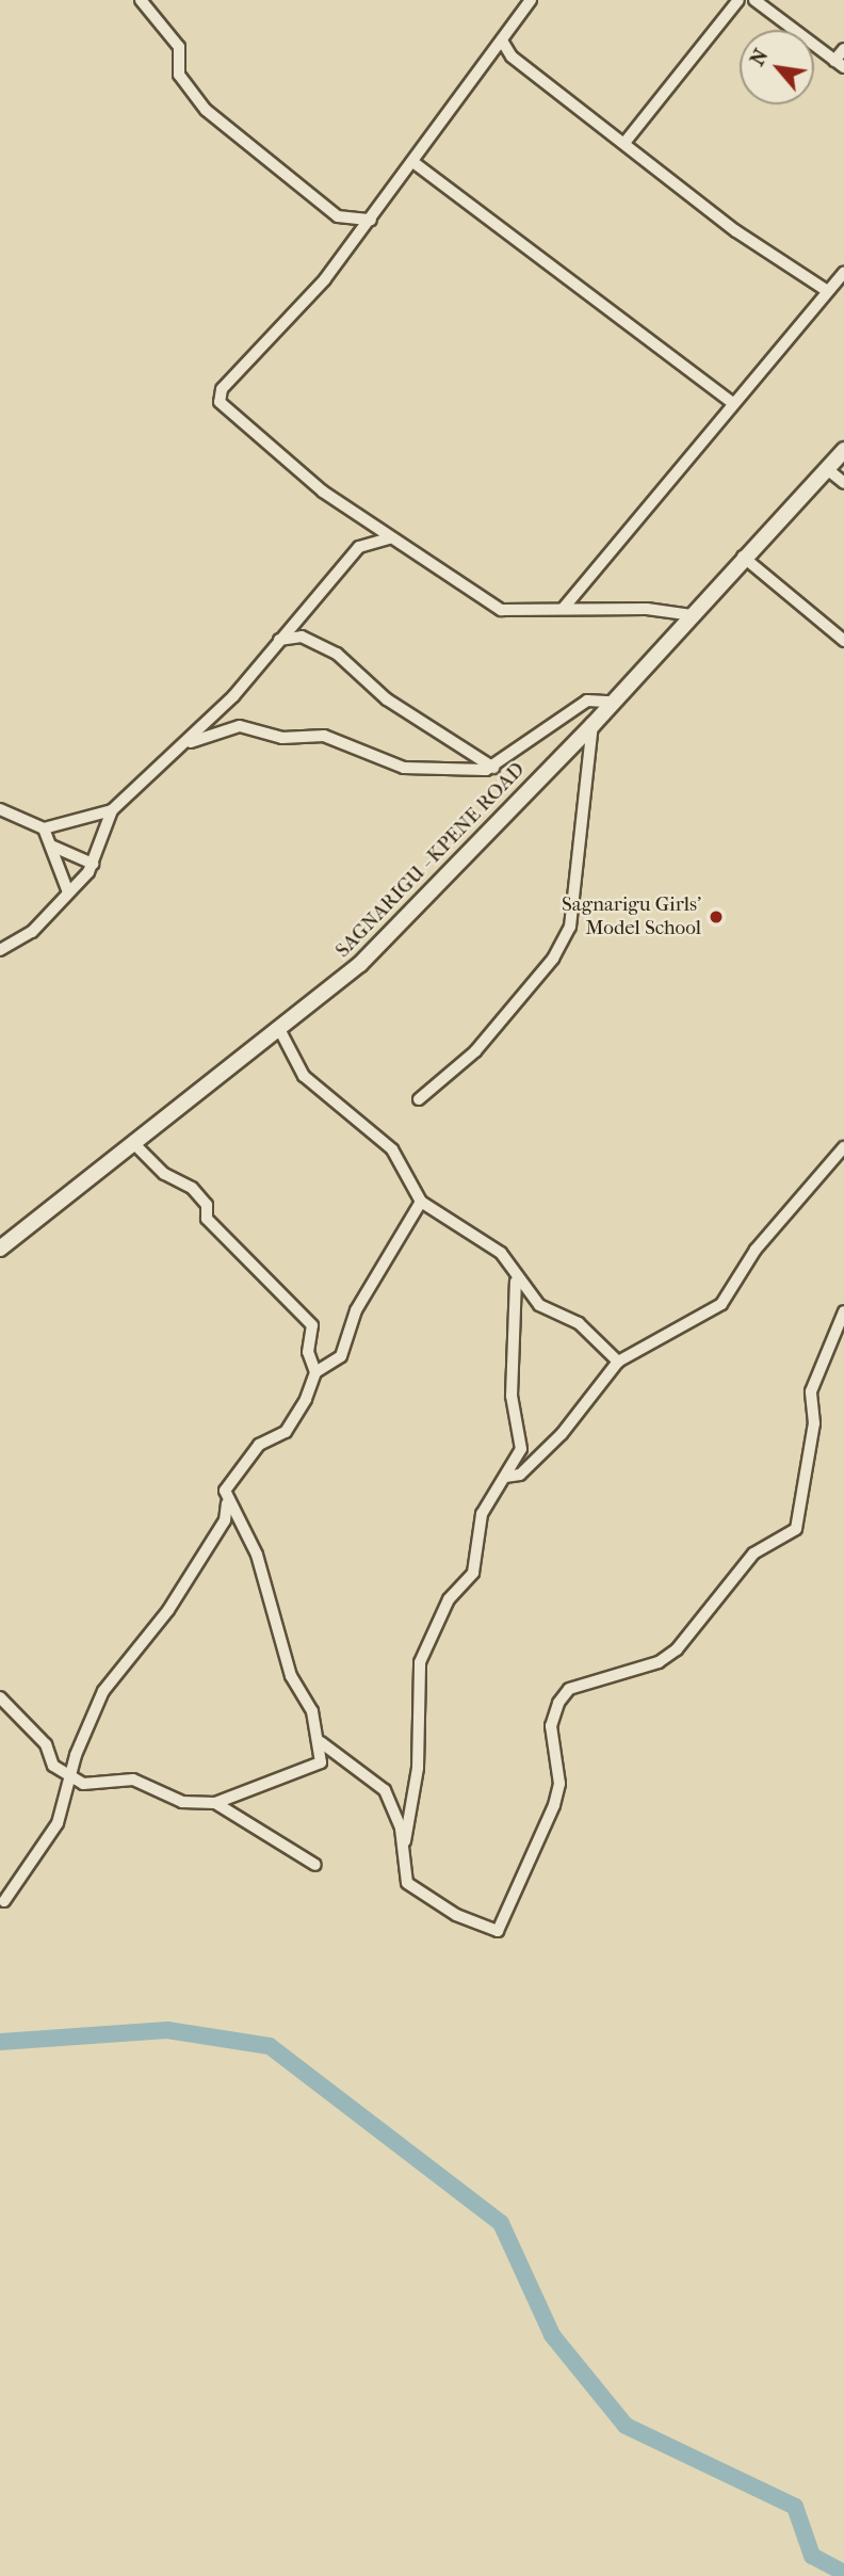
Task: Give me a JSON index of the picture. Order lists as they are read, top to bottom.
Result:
{
  "streets": {
    "street": ["SAGNARIGU - KPENE ROAD"]
  },
  "places": ["Sagnarigu Girls' Model School"],
  "north": "top left"
}
